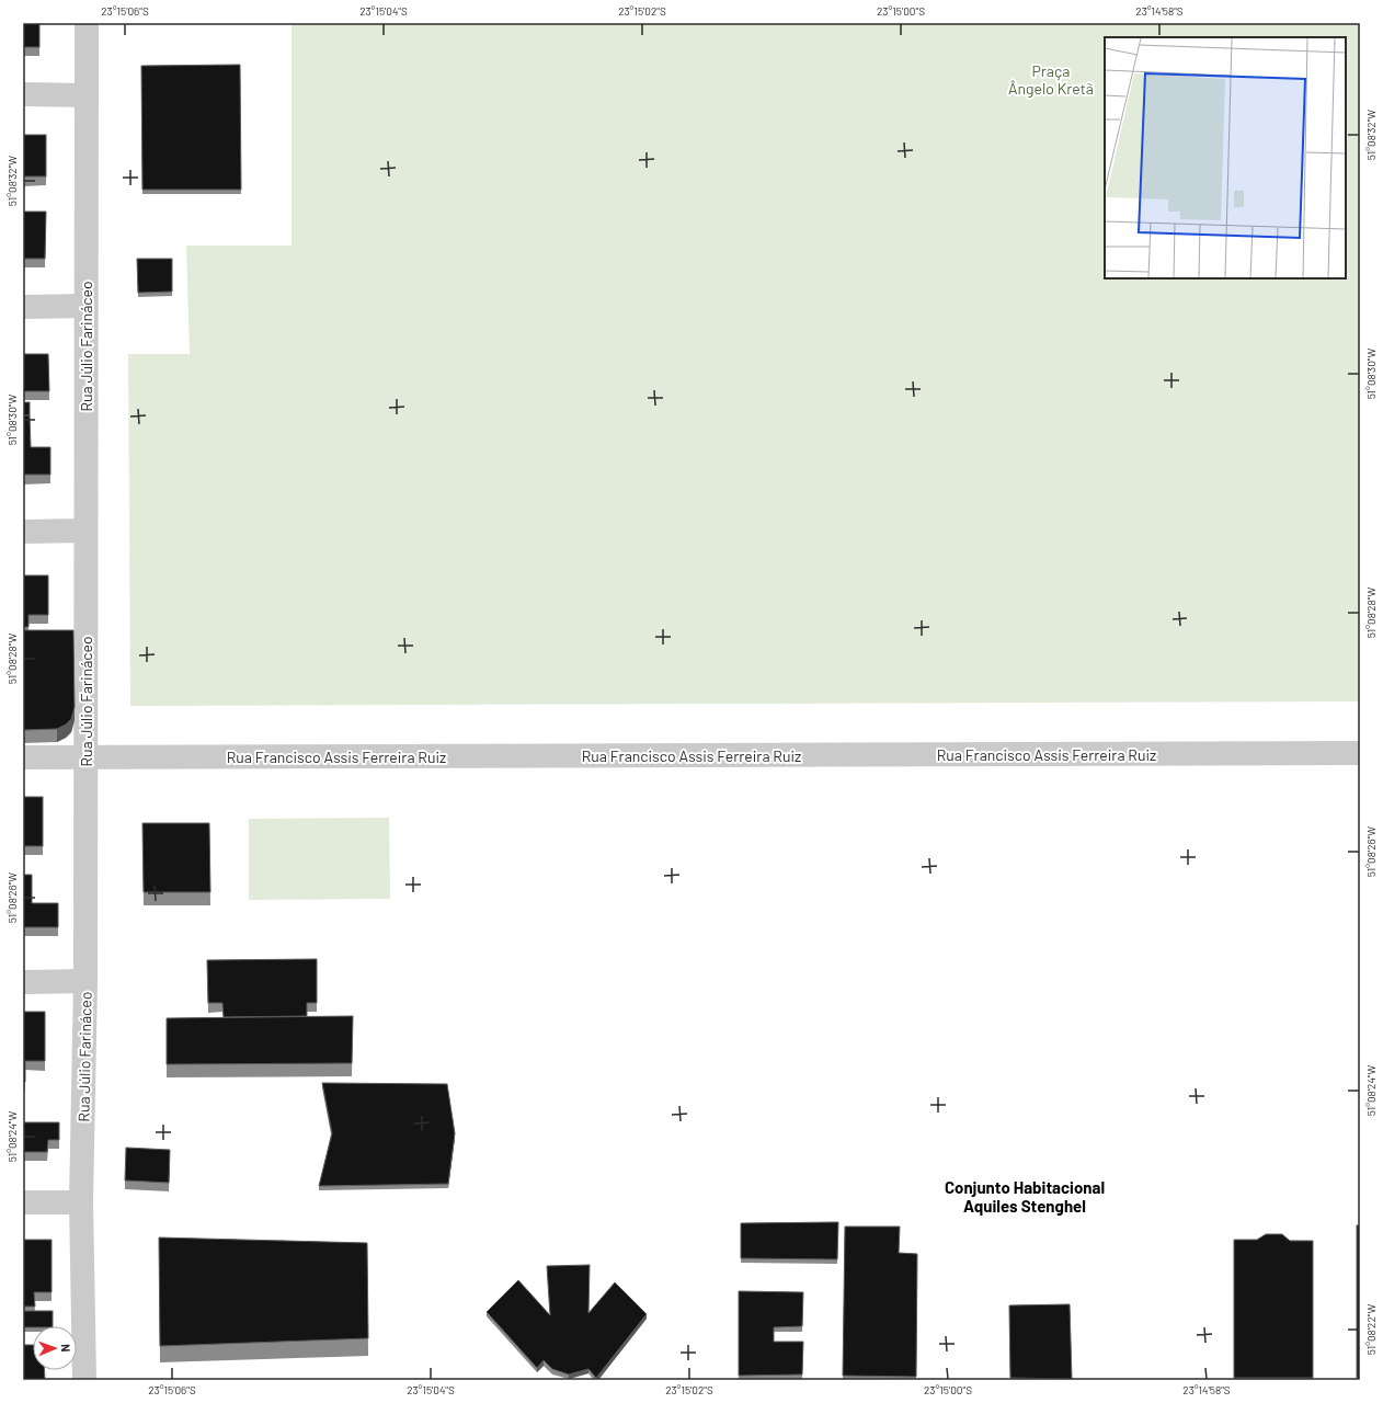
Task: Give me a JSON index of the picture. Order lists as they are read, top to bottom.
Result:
{
  "streets": {
    "street": ["Rua Júlio Farináceo", "Rua Francisco Assis Ferreira Ruiz"]
  },
  "crossings": [
    ["Rua Júlio Farináceo", "Rua Francisco Assis Ferreira Ruiz"]
  ],
  "districts": ["Conjunto Habitacional Aquiles Stenghel"],
  "parks": ["Praça Ângelo Kretã"],
  "north": "right",
  "coordinates": [
    "23°15'06\"S",
    "23°15'04\"S",
    "23°15'02\"S",
    "23°15'00\"S",
    "23°14'58\"S",
    "51°08'32\"W",
    "51°08'30\"W",
    "51°08'28\"W",
    "51°08'26\"W",
    "51°08'24\"W",
    "51°08'22\"W"
  ]
}
